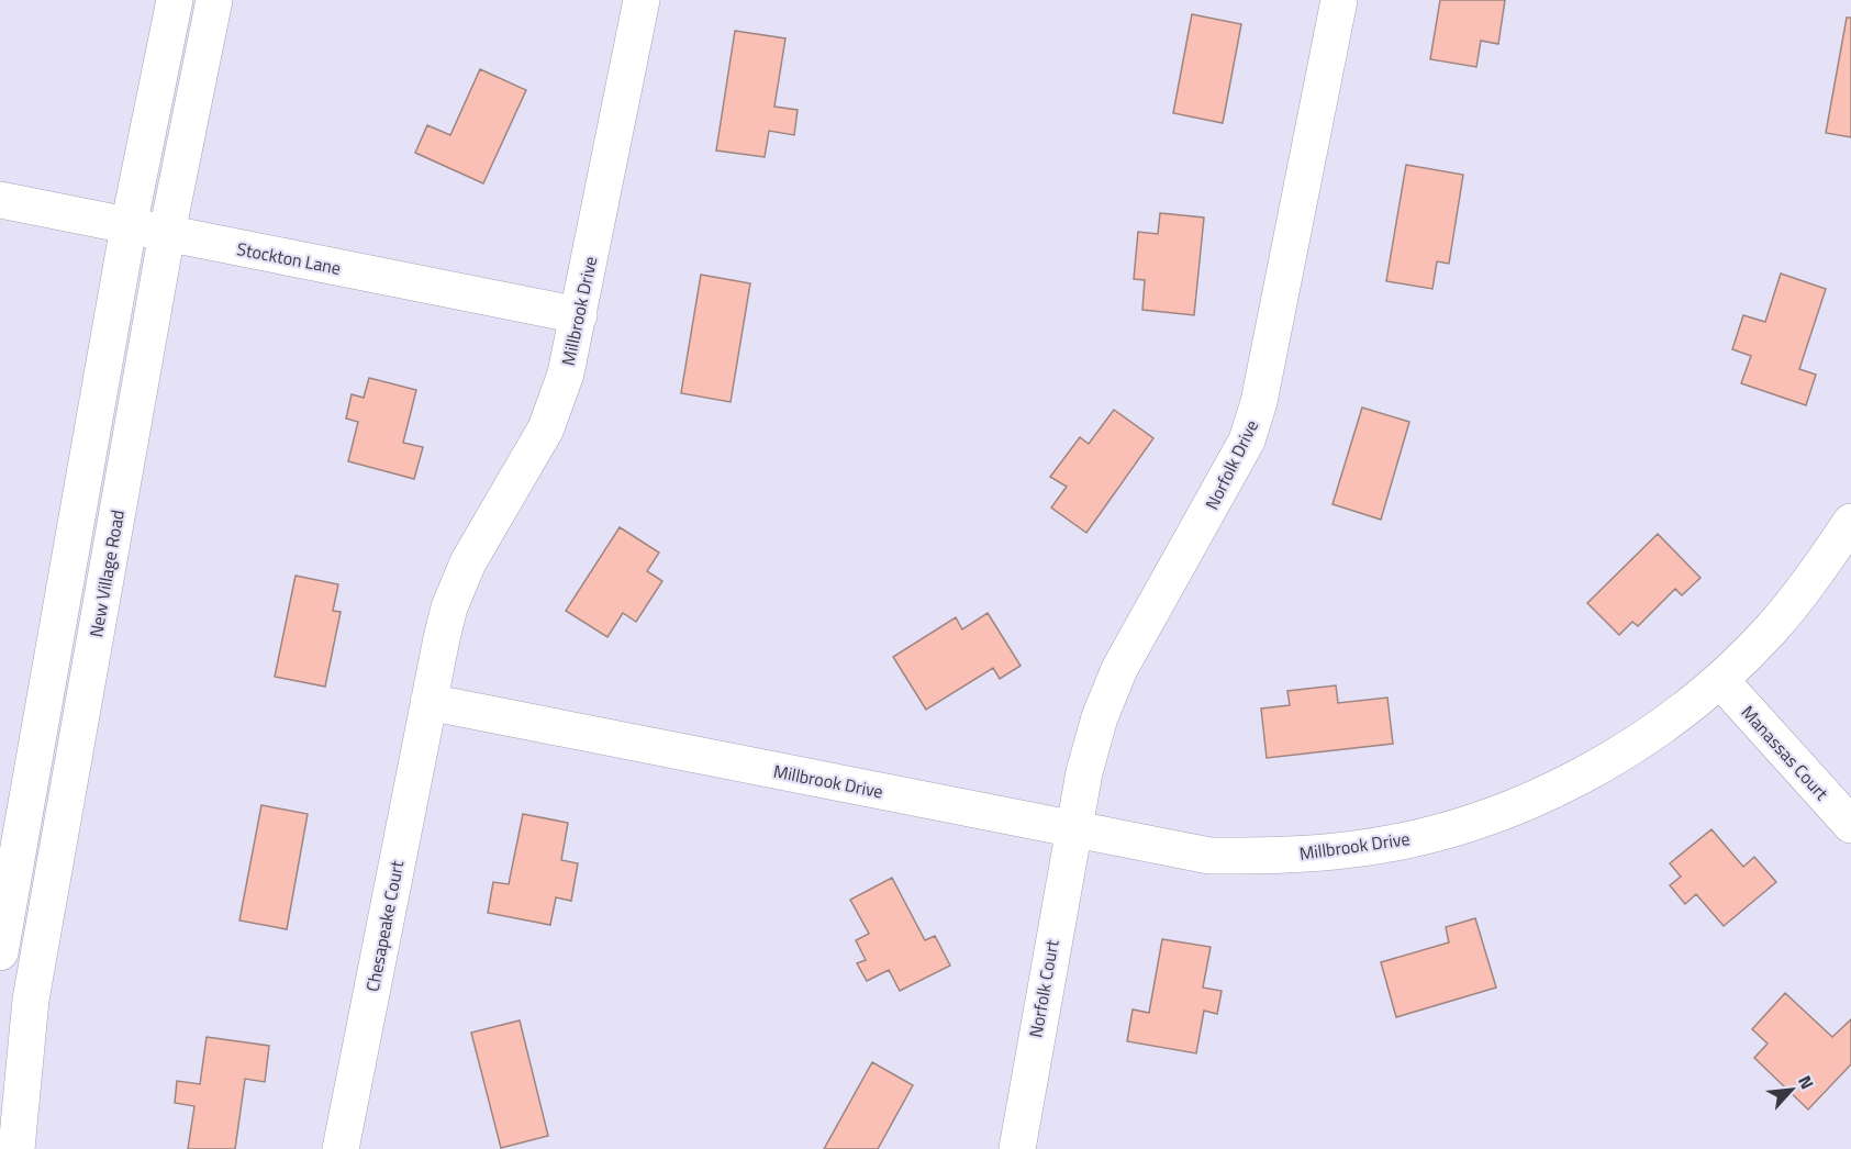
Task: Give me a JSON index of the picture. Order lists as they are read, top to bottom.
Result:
{
  "streets": {
    "street": [
      "Stockton Lane",
      "Millbrook Drive",
      "Norfolk Drive",
      "New Village Road",
      "Manassas Court",
      "Chesapeake Court",
      "Norfolk Court"
    ]
  },
  "crossings": [
    ["Stockton Lane", "Millbrook Drive"],
    ["Stockton Lane", "New Village Road"],
    ["Millbrook Drive", "Norfolk Drive"],
    ["Millbrook Drive", "Manassas Court"],
    ["Millbrook Drive", "Chesapeake Court"],
    ["Millbrook Drive", "Norfolk Court"],
    ["Norfolk Drive", "Norfolk Court"]
  ],
  "north": "top right"
}
